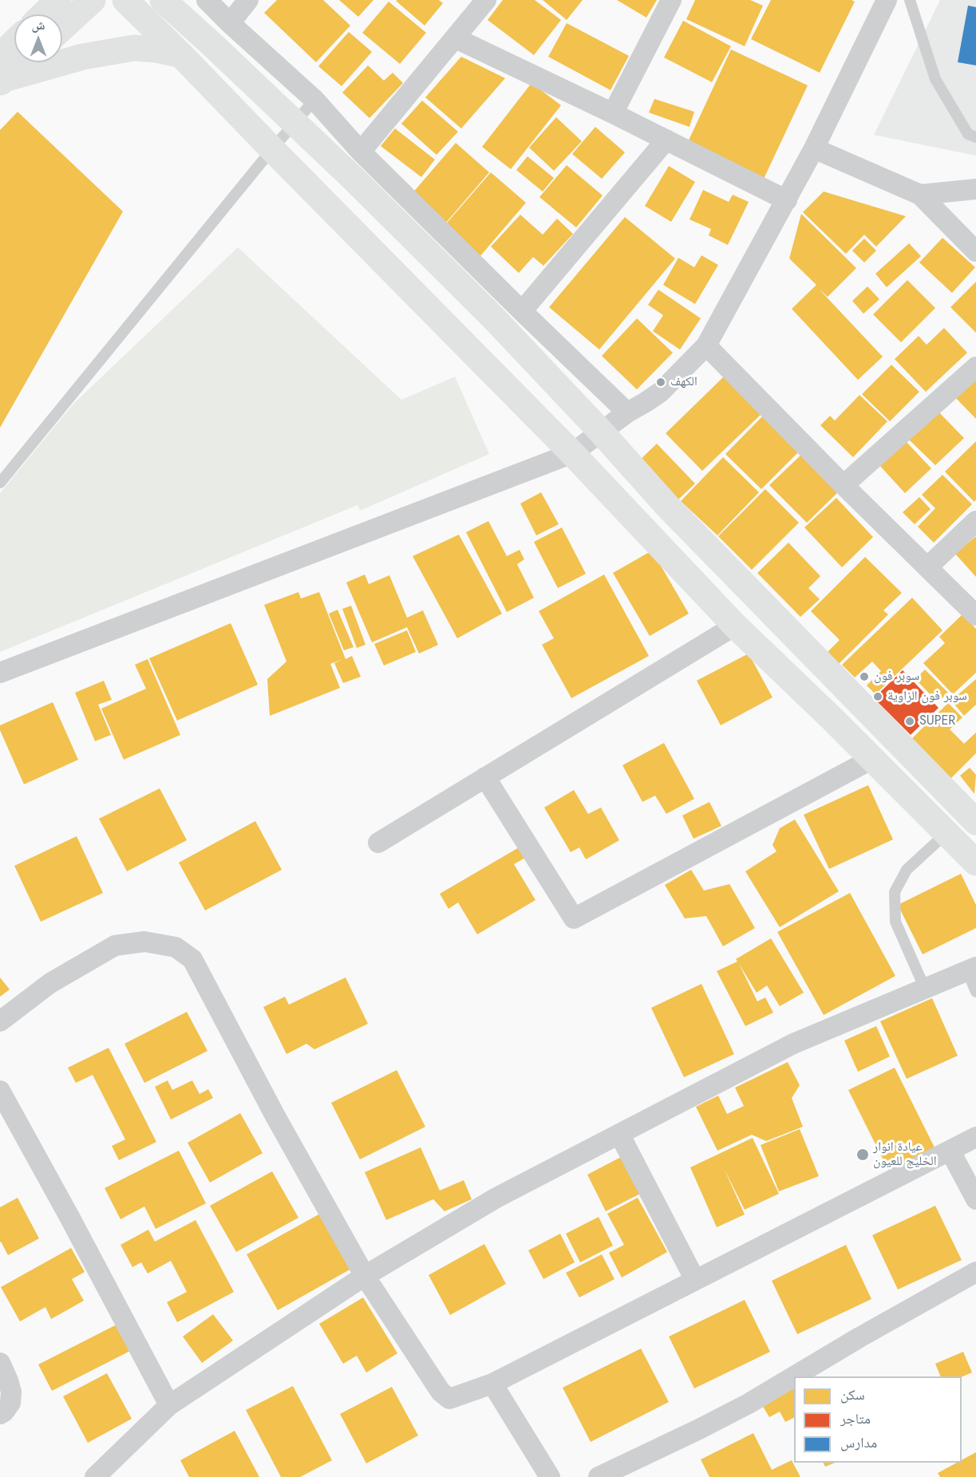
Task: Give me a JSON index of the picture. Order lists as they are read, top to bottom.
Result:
{
  "places": [
    "الكهف",
    "سوبر فون",
    "سوبر فون الزاوية",
    "SUPER",
    "عيادة انوار الخليج للعيون"
  ],
  "legend": ["سكن", "متاجر", "مدارس"],
  "north": "top"
}
